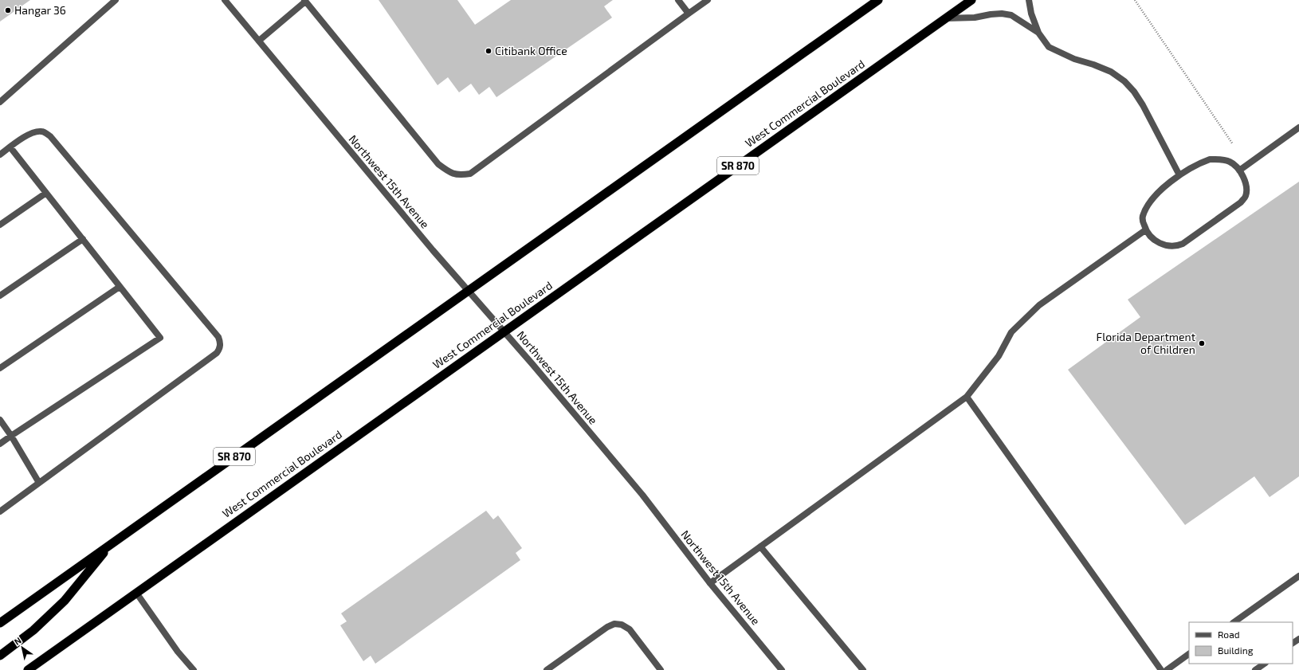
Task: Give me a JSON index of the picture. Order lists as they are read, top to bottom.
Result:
{
  "streets": {
    "highway": ["West Commercial Boulevard", "SR 870"],
    "street": ["Northwest 15th Avenue"]
  },
  "crossings": [
    ["West Commercial Boulevard", "Northwest 15th Avenue"],
    ["SR 870", "Northwest 15th Avenue"]
  ],
  "places": ["Hangar 36", "Citibank Office", "Florida Department of Children"],
  "legend": ["Road", "Building"],
  "north": "top left"
}
